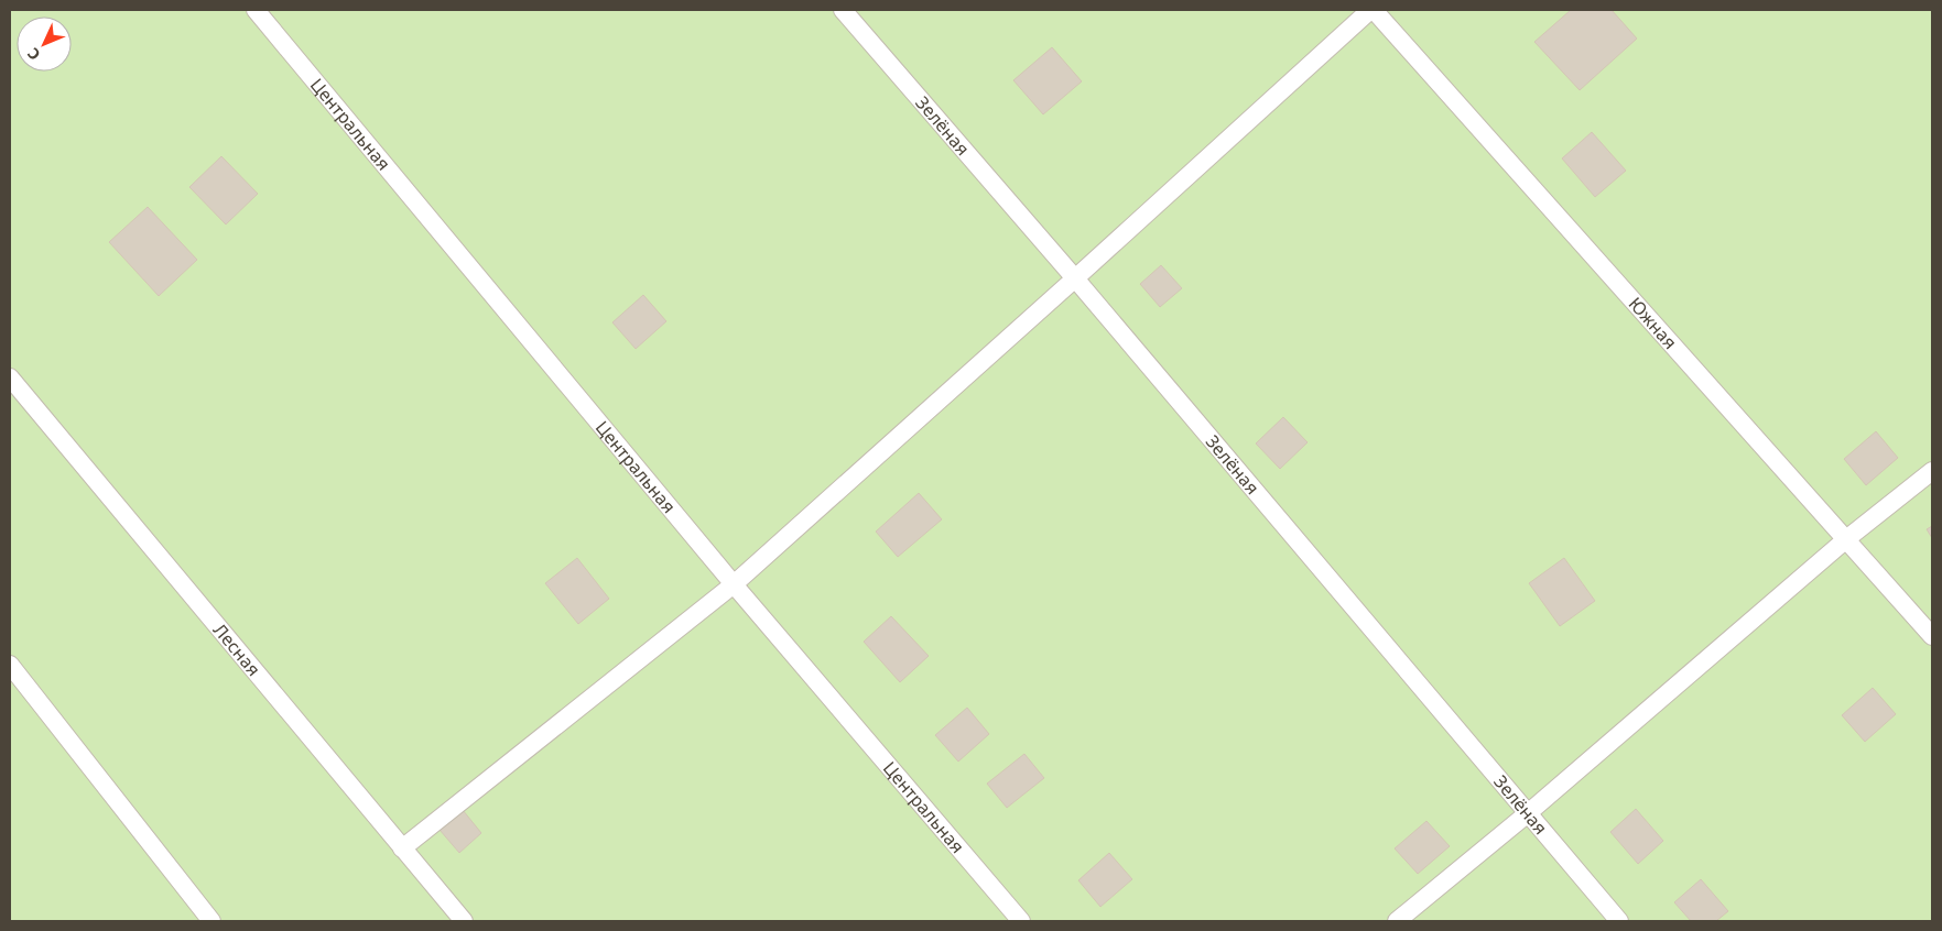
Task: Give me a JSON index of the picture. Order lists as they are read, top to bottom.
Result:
{
  "streets": {
    "lane": [
      "Центральная",
      "Зелёная",
      "Южная",
      "Лесная"
    ]
  },
  "north": "bottom left"
}
